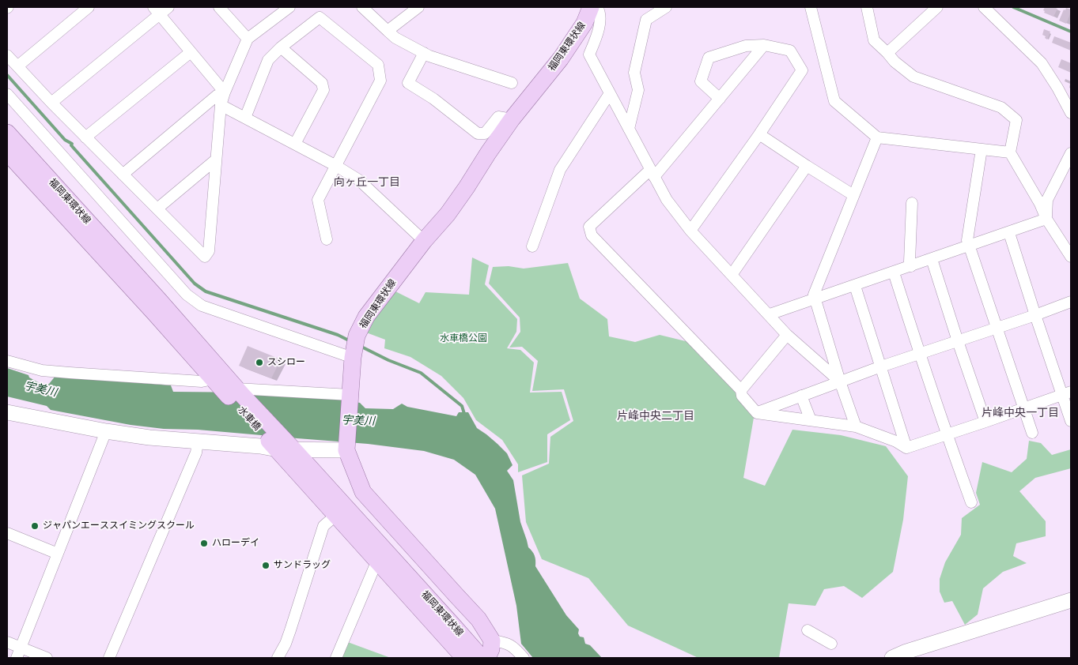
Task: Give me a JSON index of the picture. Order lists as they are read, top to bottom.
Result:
{
  "streets": {
    "main road": ["福岡東環状線", "水車橋"]
  },
  "crossings": [
    ["福岡東環状線", "水車橋"]
  ],
  "districts": ["向ヶ丘一丁目", "片峰中央一丁目", "片峰中央二丁目"],
  "water": ["宇美川"],
  "parks": ["水車橋公園"],
  "places": [
    "スシロー",
    "ジャパンエーススイミングスクール",
    "ハローデイ",
    "サンドラッグ"
  ]
}
